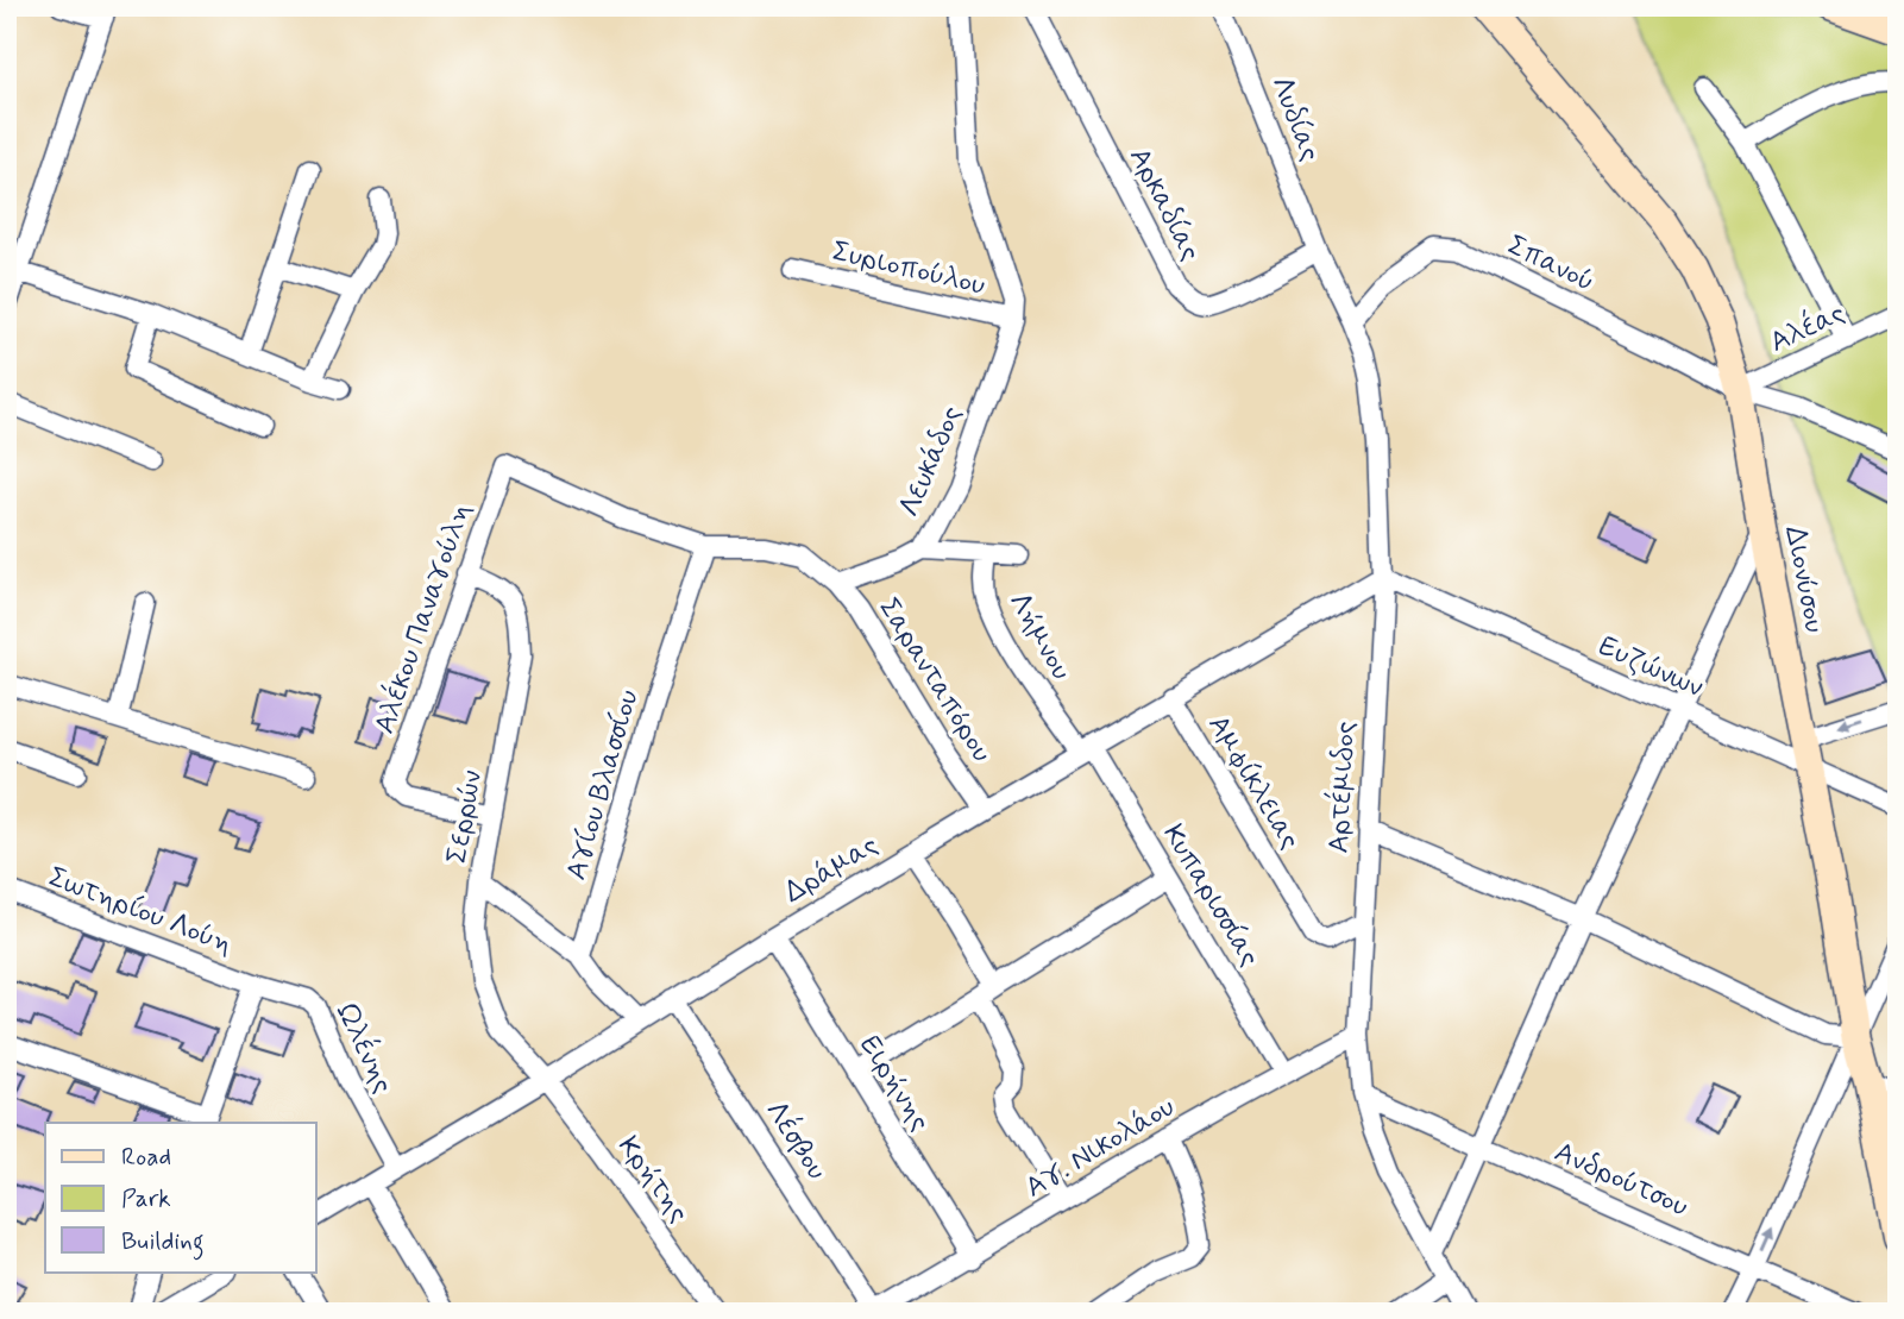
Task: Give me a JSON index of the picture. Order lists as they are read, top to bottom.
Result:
{
  "streets": {
    "main road": ["Διονύσου"],
    "street": [
      "Λυδίας",
      "Αρκαδίας",
      "Σπανού",
      "Συριοπούλου",
      "Αλέας",
      "Λευκάδος",
      "Αλέκου Παναγούλη",
      "Λήμνου",
      "Ευζώνων",
      "Σαρανταπόρου",
      "Αμφίκλειας",
      "Αγίου Βλασσίου",
      "Αρτέμιδος",
      "Σερρών",
      "Δράμας",
      "Κυπαρισσίας",
      "Σωτηρίου Λούη",
      "Ωλένης",
      "Ειρήνης",
      "Λέσβου",
      "Αγ. Νικολάου",
      "Κρήτης",
      "Ανδρούτσου"
    ]
  },
  "crossings": [
    ["Λυδίας", "Αρκαδίας"],
    ["Λυδίας", "Αρτέμιδος"],
    ["Αρκαδίας", "Αρτέμιδος"],
    ["Σπανού", "Αλέας"],
    ["Σπανού", "Διονύσου"],
    ["Σπανού", "Αρτέμιδος"],
    ["Συριοπούλου", "Λευκάδος"],
    ["Αλέας", "Διονύσου"],
    ["Λευκάδος", "Σαρανταπόρου"],
    ["Διονύσου", "Ευζώνων"],
    ["Αλέκου Παναγούλη", "Αγίου Βλασσίου"],
    ["Αλέκου Παναγούλη", "Σερρών"],
    ["Λήμνου", "Δράμας"],
    ["Λήμνου", "Κυπαρισσίας"],
    ["Ευζώνων", "Αρτέμιδος"],
    ["Ευζώνων", "Δράμας"],
    ["Σαρανταπόρου", "Δράμας"],
    ["Αμφίκλειας", "Αρτέμιδος"],
    ["Αμφίκλειας", "Δράμας"],
    ["Αρτέμιδος", "Δράμας"],
    ["Αρτέμιδος", "Αγ. Νικολάου"],
    ["Αρτέμιδος", "Ανδρούτσου"],
    ["Σερρών", "Δράμας"],
    ["Σερρών", "Κρήτης"],
    ["Δράμας", "Κυπαρισσίας"],
    ["Δράμας", "Ωλένης"],
    ["Δράμας", "Ειρήνης"],
    ["Δράμας", "Λέσβου"],
    ["Δράμας", "Κρήτης"],
    ["Κυπαρισσίας", "Αγ. Νικολάου"],
    ["Σωτηρίου Λούη", "Ωλένης"],
    ["Ειρήνης", "Αγ. Νικολάου"],
    ["Λέσβου", "Αγ. Νικολάου"]
  ],
  "legend": ["Road", "Park", "Building"]
}
